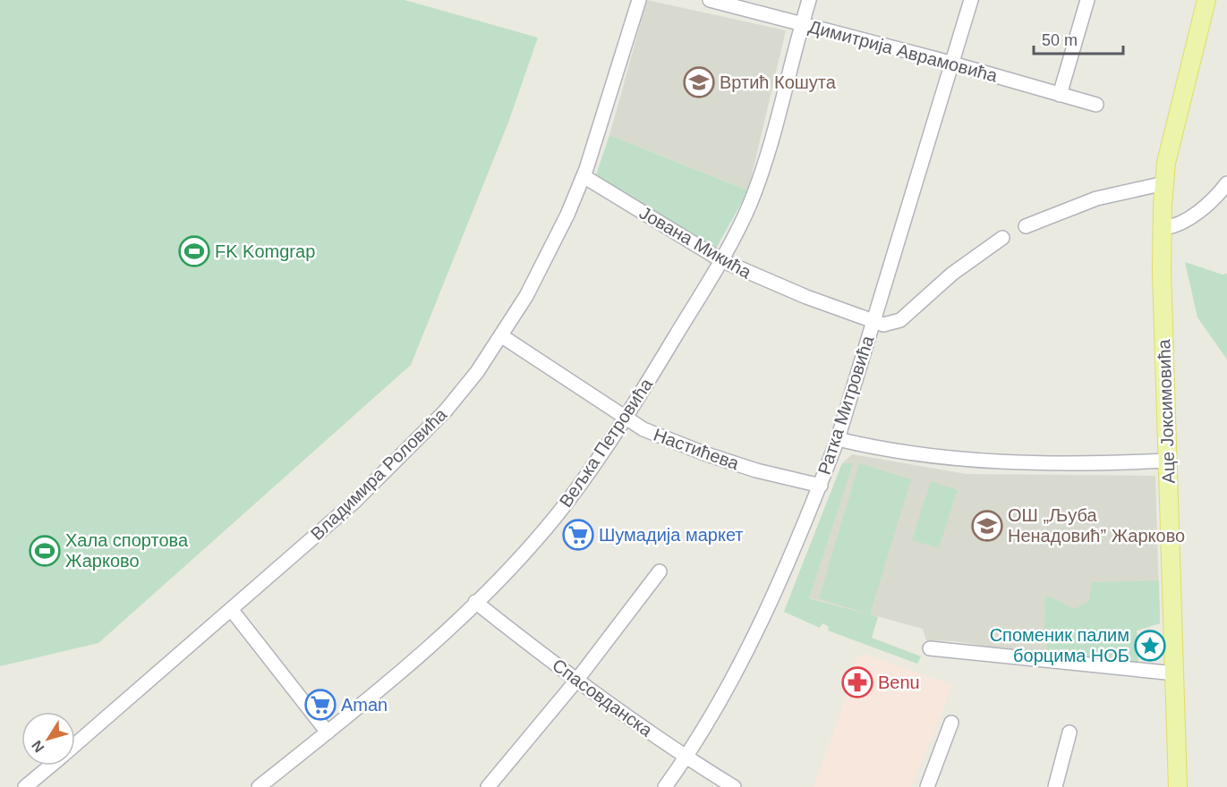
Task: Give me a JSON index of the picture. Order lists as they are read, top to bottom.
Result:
{
  "streets": {
    "main road": ["Аце Јоксимовића"],
    "street": [
      "Димитрија Аврамовића",
      "Јована Микића",
      "Ратка Митровића",
      "Вељка Петровића",
      "Настићева",
      "Владимира Роловића",
      "Спасовданска"
    ]
  },
  "crossings": [
    ["Димитрија Аврамовића", "Ратка Митровића"],
    ["Димитрија Аврамовића", "Вељка Петровића"],
    ["Јована Микића", "Ратка Митровића"],
    ["Јована Микића", "Вељка Петровића"],
    ["Јована Микића", "Владимира Роловића"],
    ["Ратка Митровића", "Настићева"],
    ["Ратка Митровића", "Спасовданска"],
    ["Вељка Петровића", "Настићева"],
    ["Вељка Петровића", "Спасовданска"],
    ["Настићева", "Владимира Роловића"]
  ],
  "places": {
    "school or university": ["Вртић Кошута", "ОШ „Љуба Ненадовић” Жарково"],
    "sports": ["FK Komgrap", "Хала спортова Жарково"],
    "supermarket": ["Шумадија маркет", "Aman"],
    "place": ["Споменик палим борцима НОБ"],
    "pharmacy": ["Benu"]
  },
  "scale_bar": "50 m",
  "north": "bottom left"
}
